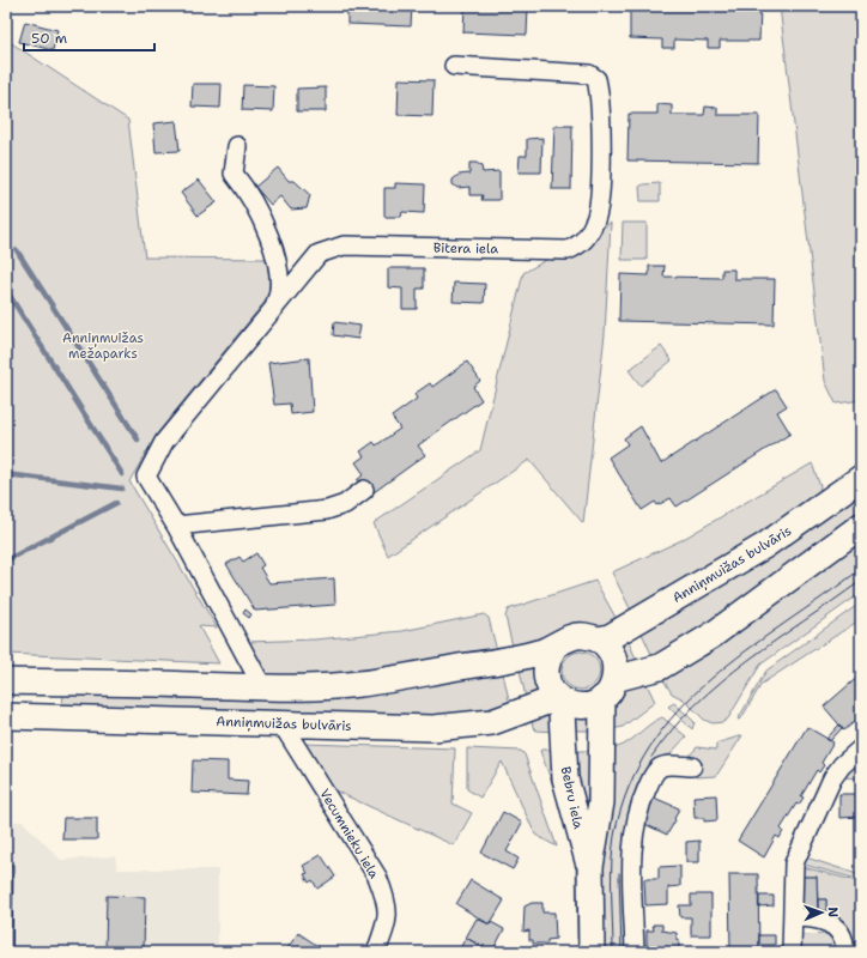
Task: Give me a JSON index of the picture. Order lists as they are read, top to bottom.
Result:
{
  "streets": {
    "street": [
      "Bitera iela",
      "Anniņmuižas bulvāris",
      "Bebru iela",
      "Vecumnieku iela"
    ]
  },
  "crossings": [
    ["Anniņmuižas bulvāris", "Bebru iela"],
    ["Anniņmuižas bulvāris", "Vecumnieku iela"]
  ],
  "parks": ["Anniņmuižas mežaparks"],
  "scale_bar": "50 m",
  "north": "right"
}
